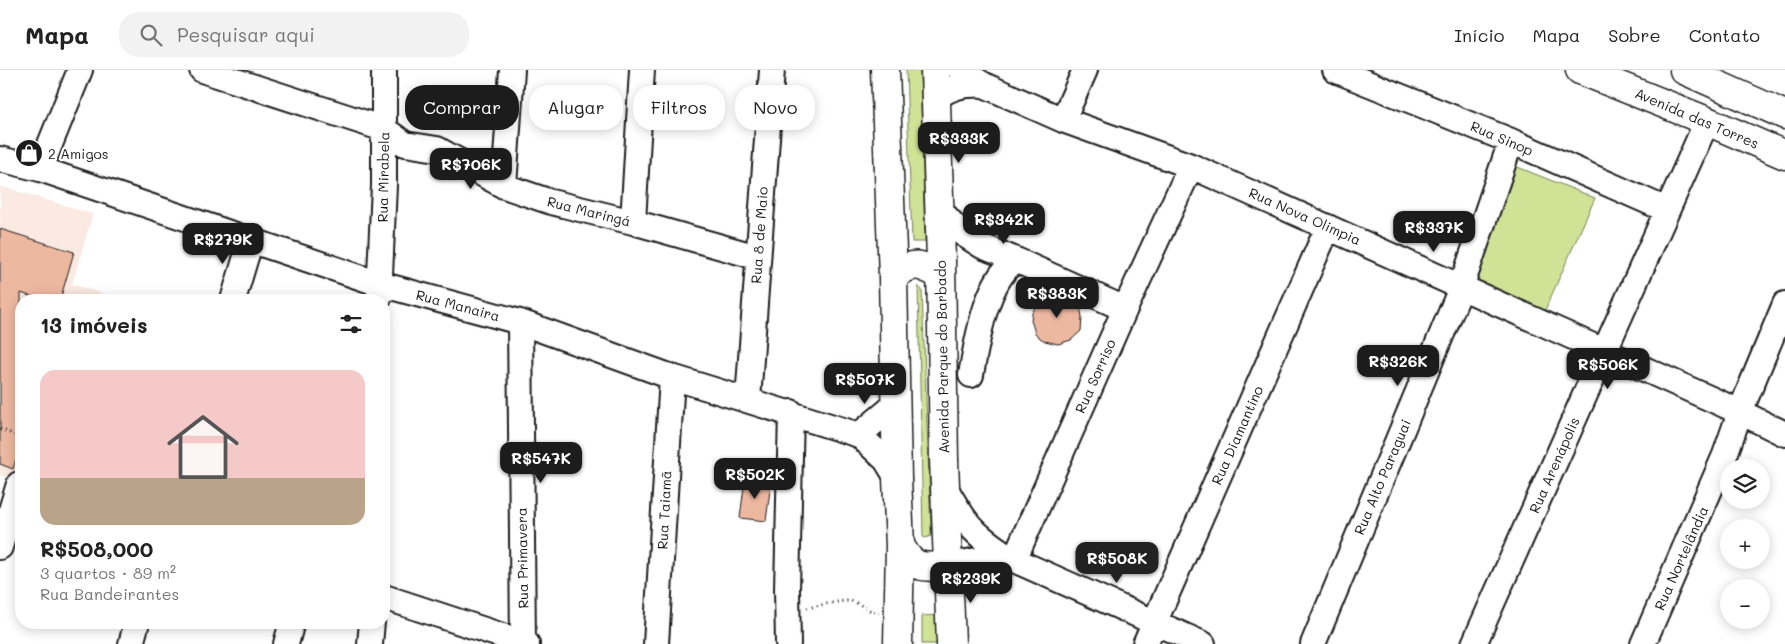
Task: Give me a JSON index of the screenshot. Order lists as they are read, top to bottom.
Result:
{
  "streets": {
    "main road": ["Avenida das Torres", "Avenida Parque do Barbado"],
    "street": [
      "Rua Sinop",
      "Rua Mirabela",
      "Rua Maringá",
      "Rua Nova Olimpia",
      "Rua 8 de Maio",
      "Rua Manaira",
      "Rua Sorriso",
      "Rua Diamantino",
      "Rua Arenápolis",
      "Rua Alto Paraguai",
      "Rua Taiamã",
      "Rua Primavera",
      "Rua Nortelândia"
    ]
  },
  "crossings": [
    ["Avenida das Torres", "Rua Arenápolis"],
    ["Rua Sinop", "Rua Arenápolis"],
    ["Rua Sinop", "Rua Alto Paraguai"],
    ["Rua Mirabela", "Rua Maringá"],
    ["Rua Mirabela", "Rua Manaira"],
    ["Rua Maringá", "Rua 8 de Maio"],
    ["Rua Nova Olimpia", "Avenida Parque do Barbado"],
    ["Rua Nova Olimpia", "Rua Sorriso"],
    ["Rua Nova Olimpia", "Rua Diamantino"],
    ["Rua Nova Olimpia", "Rua Arenápolis"],
    ["Rua Nova Olimpia", "Rua Alto Paraguai"],
    ["Rua Nova Olimpia", "Rua Nortelândia"],
    ["Rua 8 de Maio", "Rua Manaira"],
    ["Rua Manaira", "Rua Taiamã"],
    ["Rua Manaira", "Rua Primavera"]
  ],
  "places": {
    "shop": ["2 Amigos"]
  },
  "page": {
    "header": "Mapa",
    "search": "Pesquisar aqui",
    "nav": [
      "Início",
      "Mapa",
      "Sobre",
      "Contato"
    ],
    "chip": [
      "Comprar",
      "Alugar",
      "Filtros",
      "Novo"
    ],
    "price": [
      "R$333K",
      "R$706K",
      "R$342K",
      "R$337K",
      "R$279K",
      "R$383K",
      "R$326K",
      "R$506K",
      "R$507K",
      "R$547K",
      "R$502K",
      "R$508K",
      "R$239K"
    ],
    "heading": "13 imóveis",
    "list": [
      {
        "name": "R$508,000",
        "note": "3 quartos · 89 m² · Rua Bandeirantes"
      }
    ],
    "map_buttons": ["+", "−"]
  }
}
